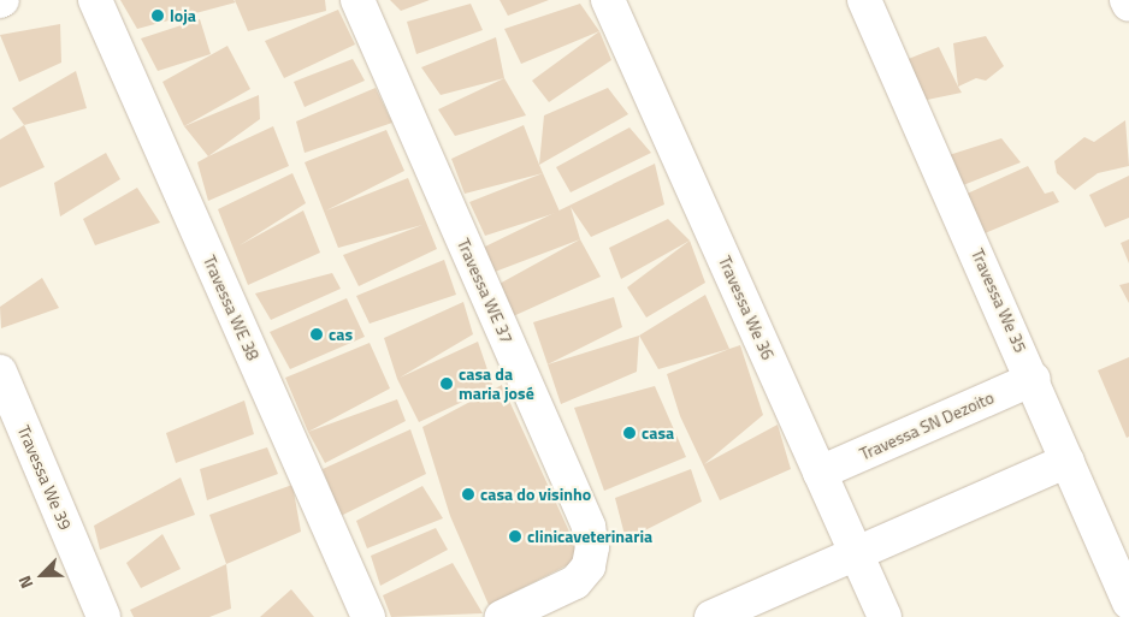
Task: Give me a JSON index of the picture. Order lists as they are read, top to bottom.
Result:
{
  "streets": {
    "street": [
      "Travessa WE 37",
      "Travessa We 35",
      "Travessa WE 38",
      "Travessa We 36",
      "Travessa SN Dezoito",
      "Travessa We 39"
    ]
  },
  "crossings": [
    ["Travessa We 35", "Travessa SN Dezoito"],
    ["Travessa We 36", "Travessa SN Dezoito"]
  ],
  "places": [
    "loja",
    "cas",
    "casa da maria josé",
    "casa",
    "casa do visinho",
    "clinicaveterinaria"
  ],
  "north": "bottom left"
}
